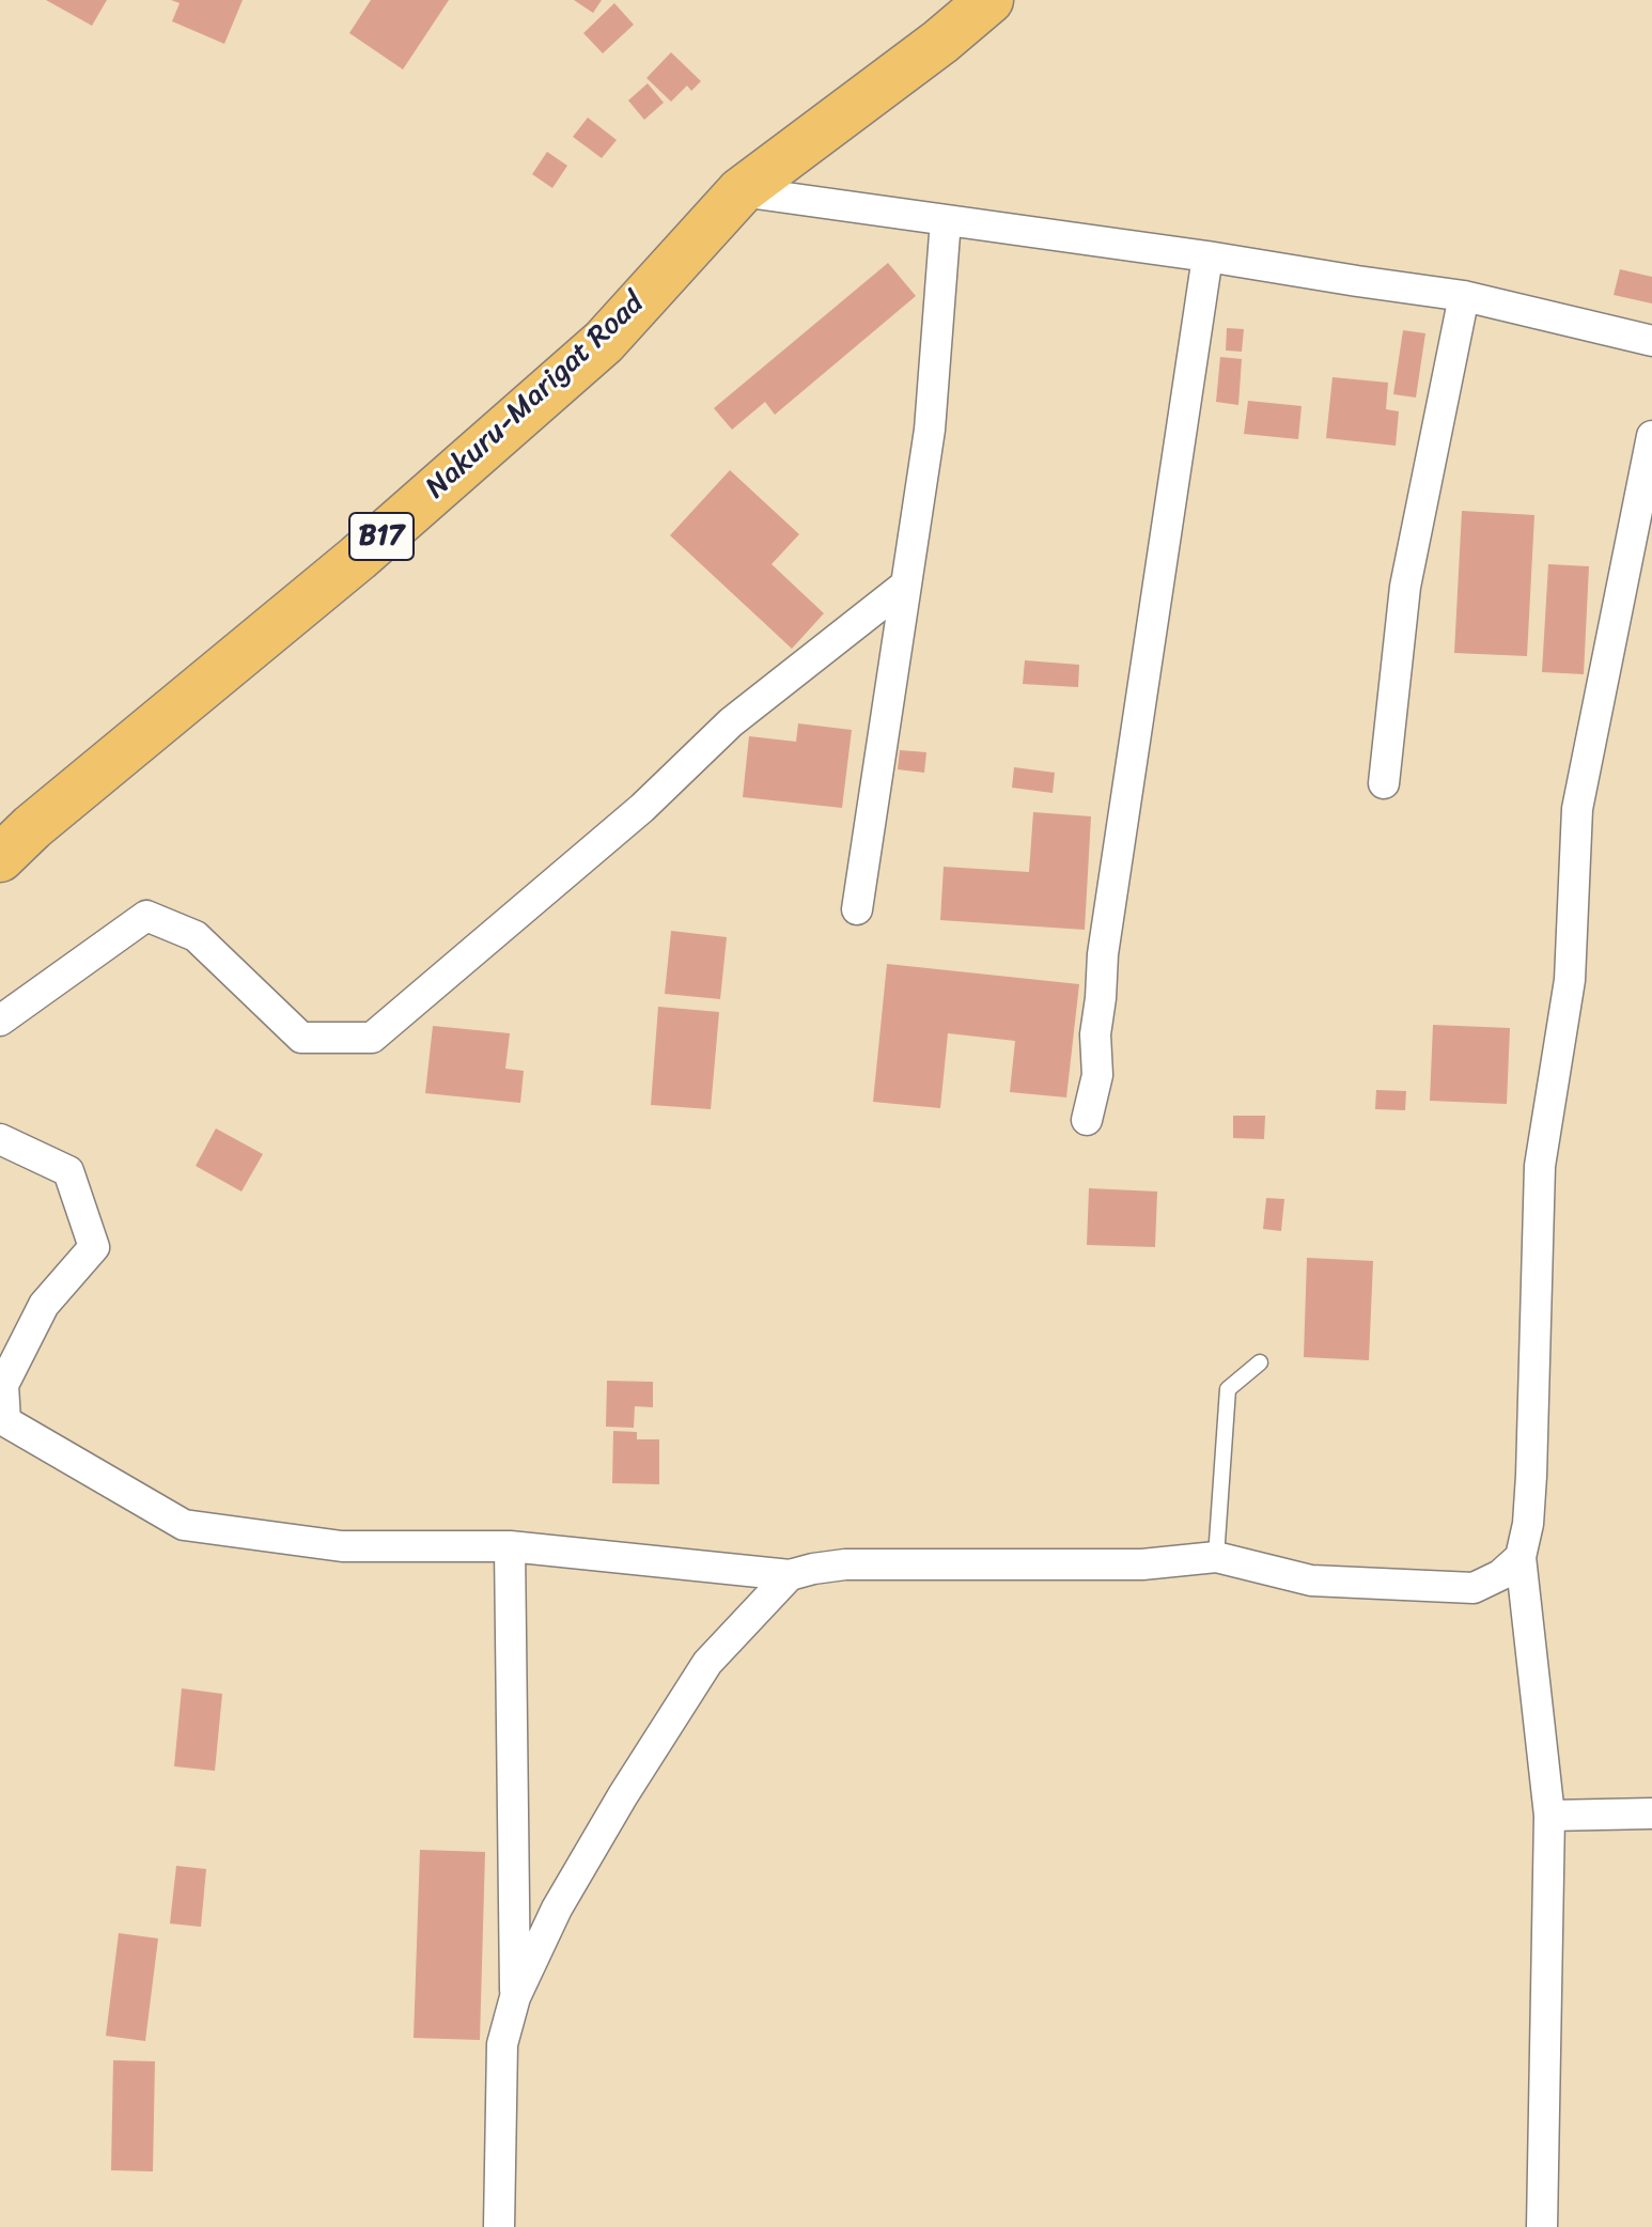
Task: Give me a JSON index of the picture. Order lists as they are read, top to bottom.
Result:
{
  "streets": {
    "main road": ["Nakuru-Marigat Road", "B17"]
  }
}
